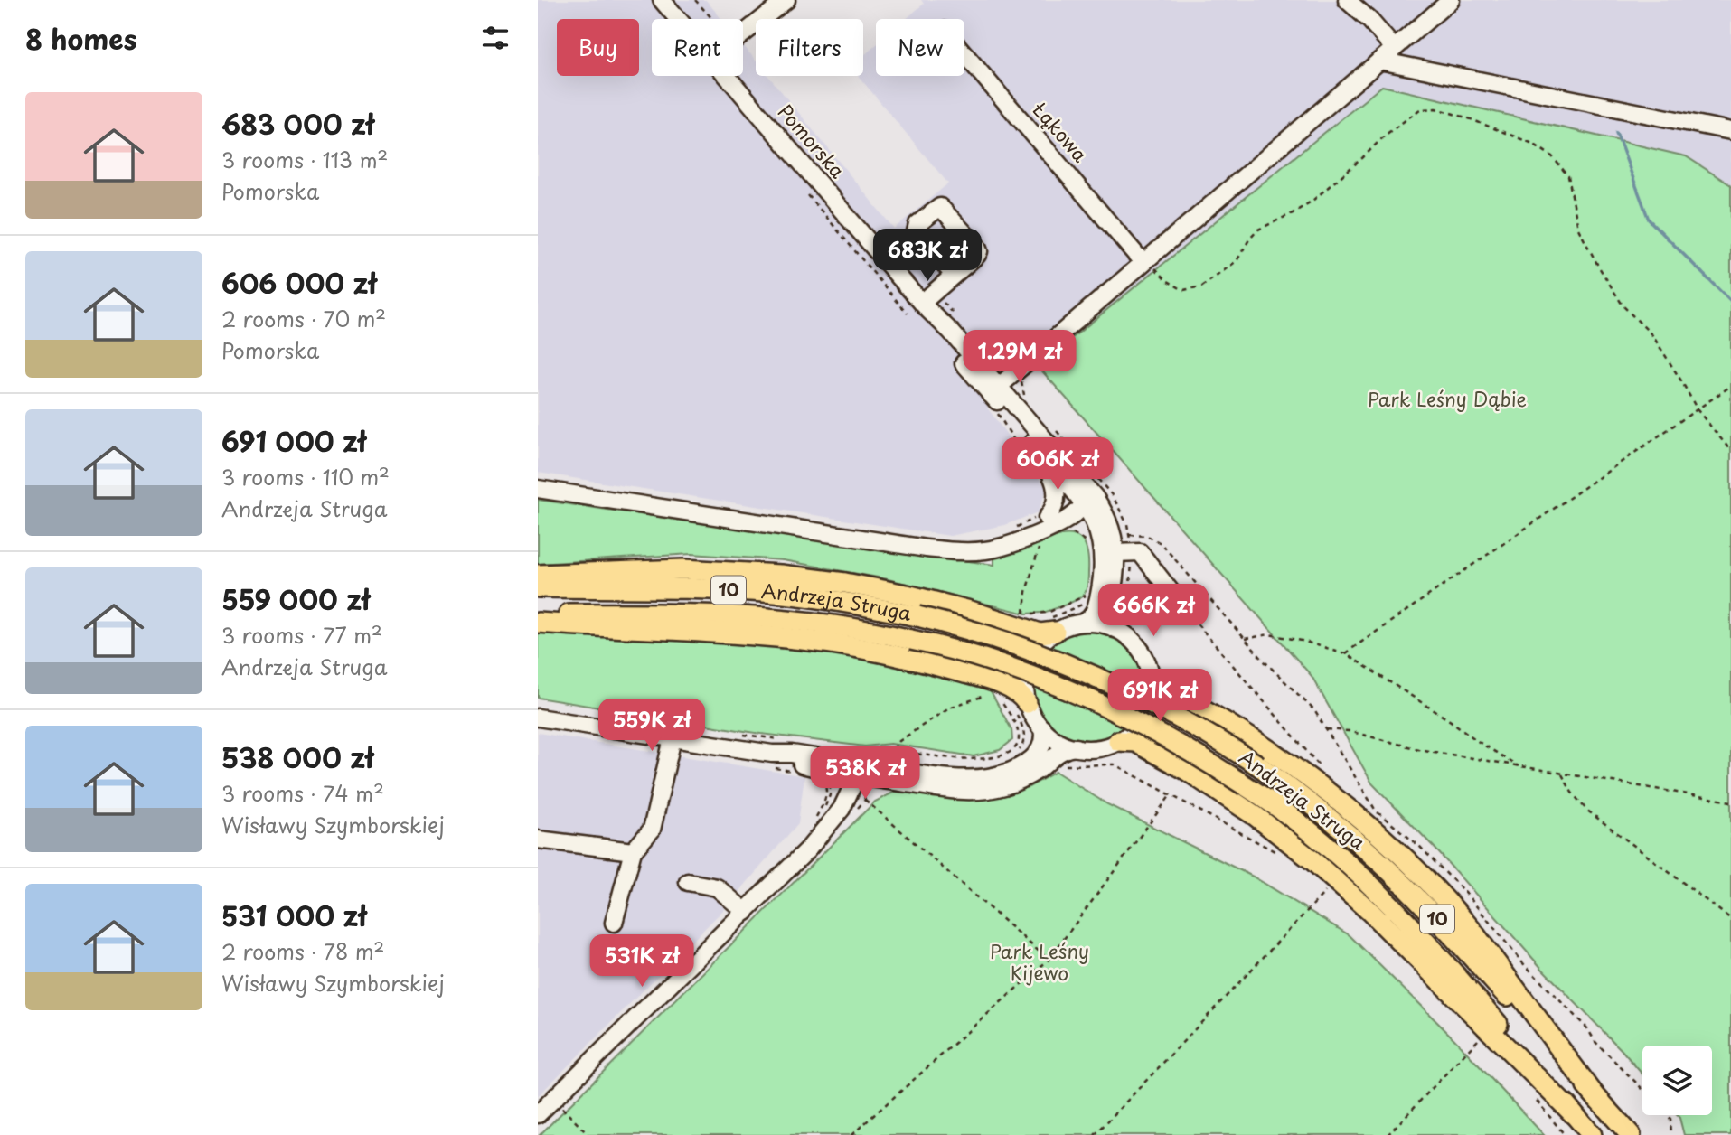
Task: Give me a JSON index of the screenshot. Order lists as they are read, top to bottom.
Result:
{
  "streets": {
    "main road": ["10", "Andrzeja Struga"],
    "street": ["Łąkowa", "Pomorska"]
  },
  "parks": ["Park Leśny Dąbie", "Park Leśny Kijewo"],
  "page": {
    "heading": "8 homes",
    "chip": [
      "Buy",
      "Rent",
      "Filters",
      "New"
    ],
    "list": [
      {
        "name": "683 000 zł",
        "note": "3 rooms · 113 m² · Pomorska"
      },
      {
        "name": "606 000 zł",
        "note": "2 rooms · 70 m² · Pomorska"
      },
      {
        "name": "691 000 zł",
        "note": "3 rooms · 110 m² · Andrzeja Struga"
      },
      {
        "name": "559 000 zł",
        "note": "3 rooms · 77 m² · Andrzeja Struga"
      },
      {
        "name": "538 000 zł",
        "note": "3 rooms · 74 m² · Wisławy Szymborskiej"
      },
      {
        "name": "531 000 zł",
        "note": "2 rooms · 78 m² · Wisławy Szymborskiej"
      }
    ],
    "price": [
      "683K zł",
      "1.29M zł",
      "606K zł",
      "666K zł",
      "691K zł",
      "559K zł",
      "538K zł",
      "531K zł"
    ]
  }
}
